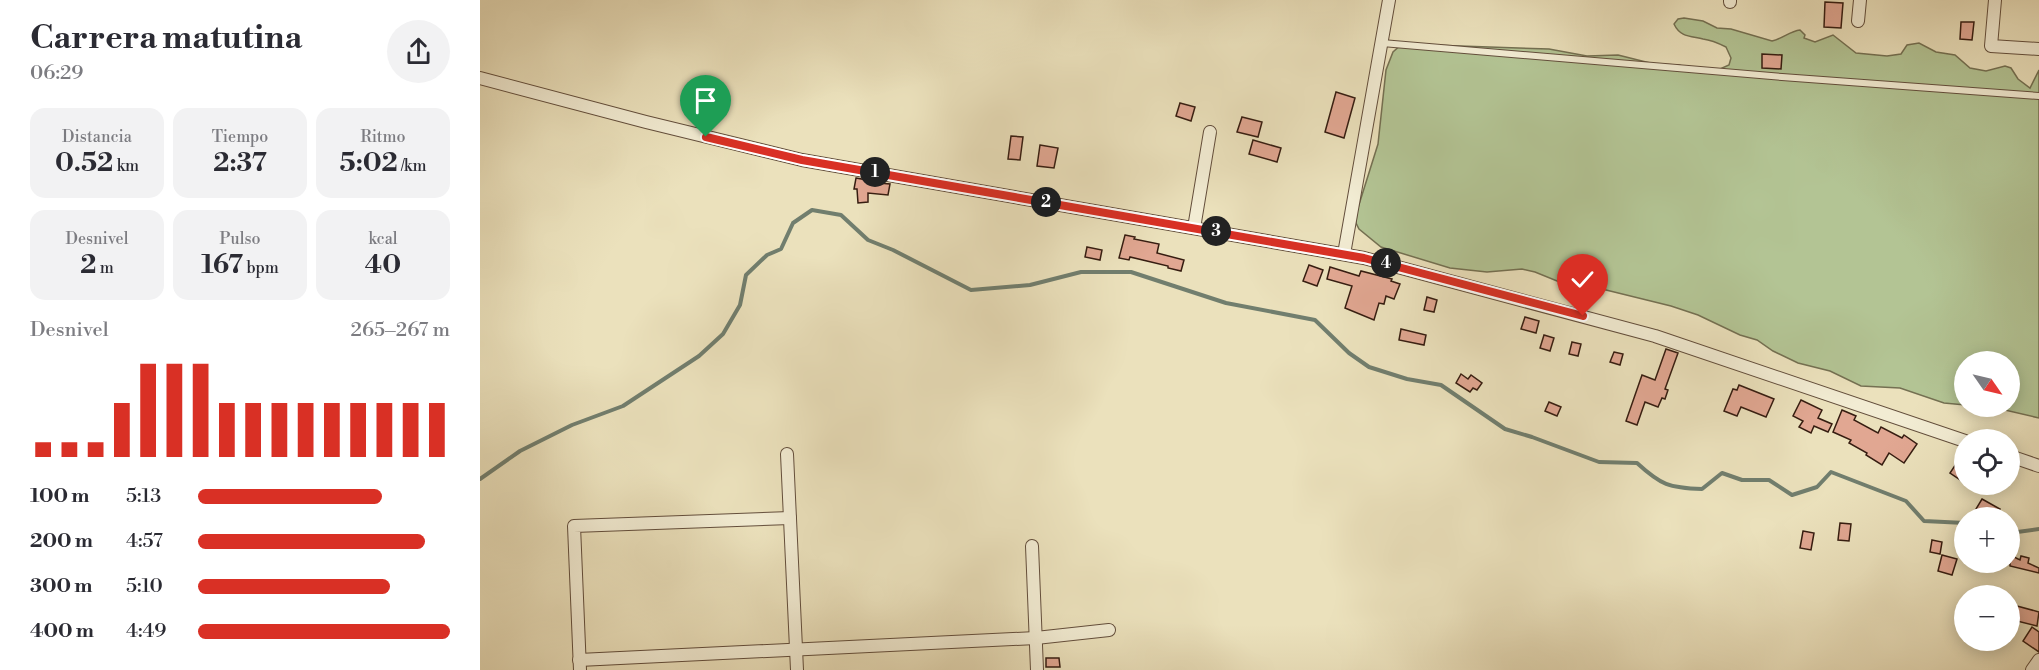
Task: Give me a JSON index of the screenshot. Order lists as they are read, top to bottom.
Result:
{
  "north": "bottom right",
  "page": {
    "heading": ["Carrera matutina", "06:29"],
    "stats": [
      ["Distancia", "0.52 km"],
      ["Tiempo", "2:37"],
      ["Ritmo", "5:02 /km"],
      ["Desnivel", "2 m"],
      ["Pulso", "167 bpm"],
      ["kcal", "40"]
    ],
    "pins": [
      "1",
      "2",
      "3",
      "4"
    ],
    "chart": ["Desnivel", "265–267 m"],
    "map_buttons": ["+", "−"],
    "list": [
      {
        "name": "100 m",
        "note": "5:13"
      },
      {
        "name": "200 m",
        "note": "4:57"
      },
      {
        "name": "300 m",
        "note": "5:10"
      },
      {
        "name": "400 m",
        "note": "4:49"
      }
    ]
  }
}
